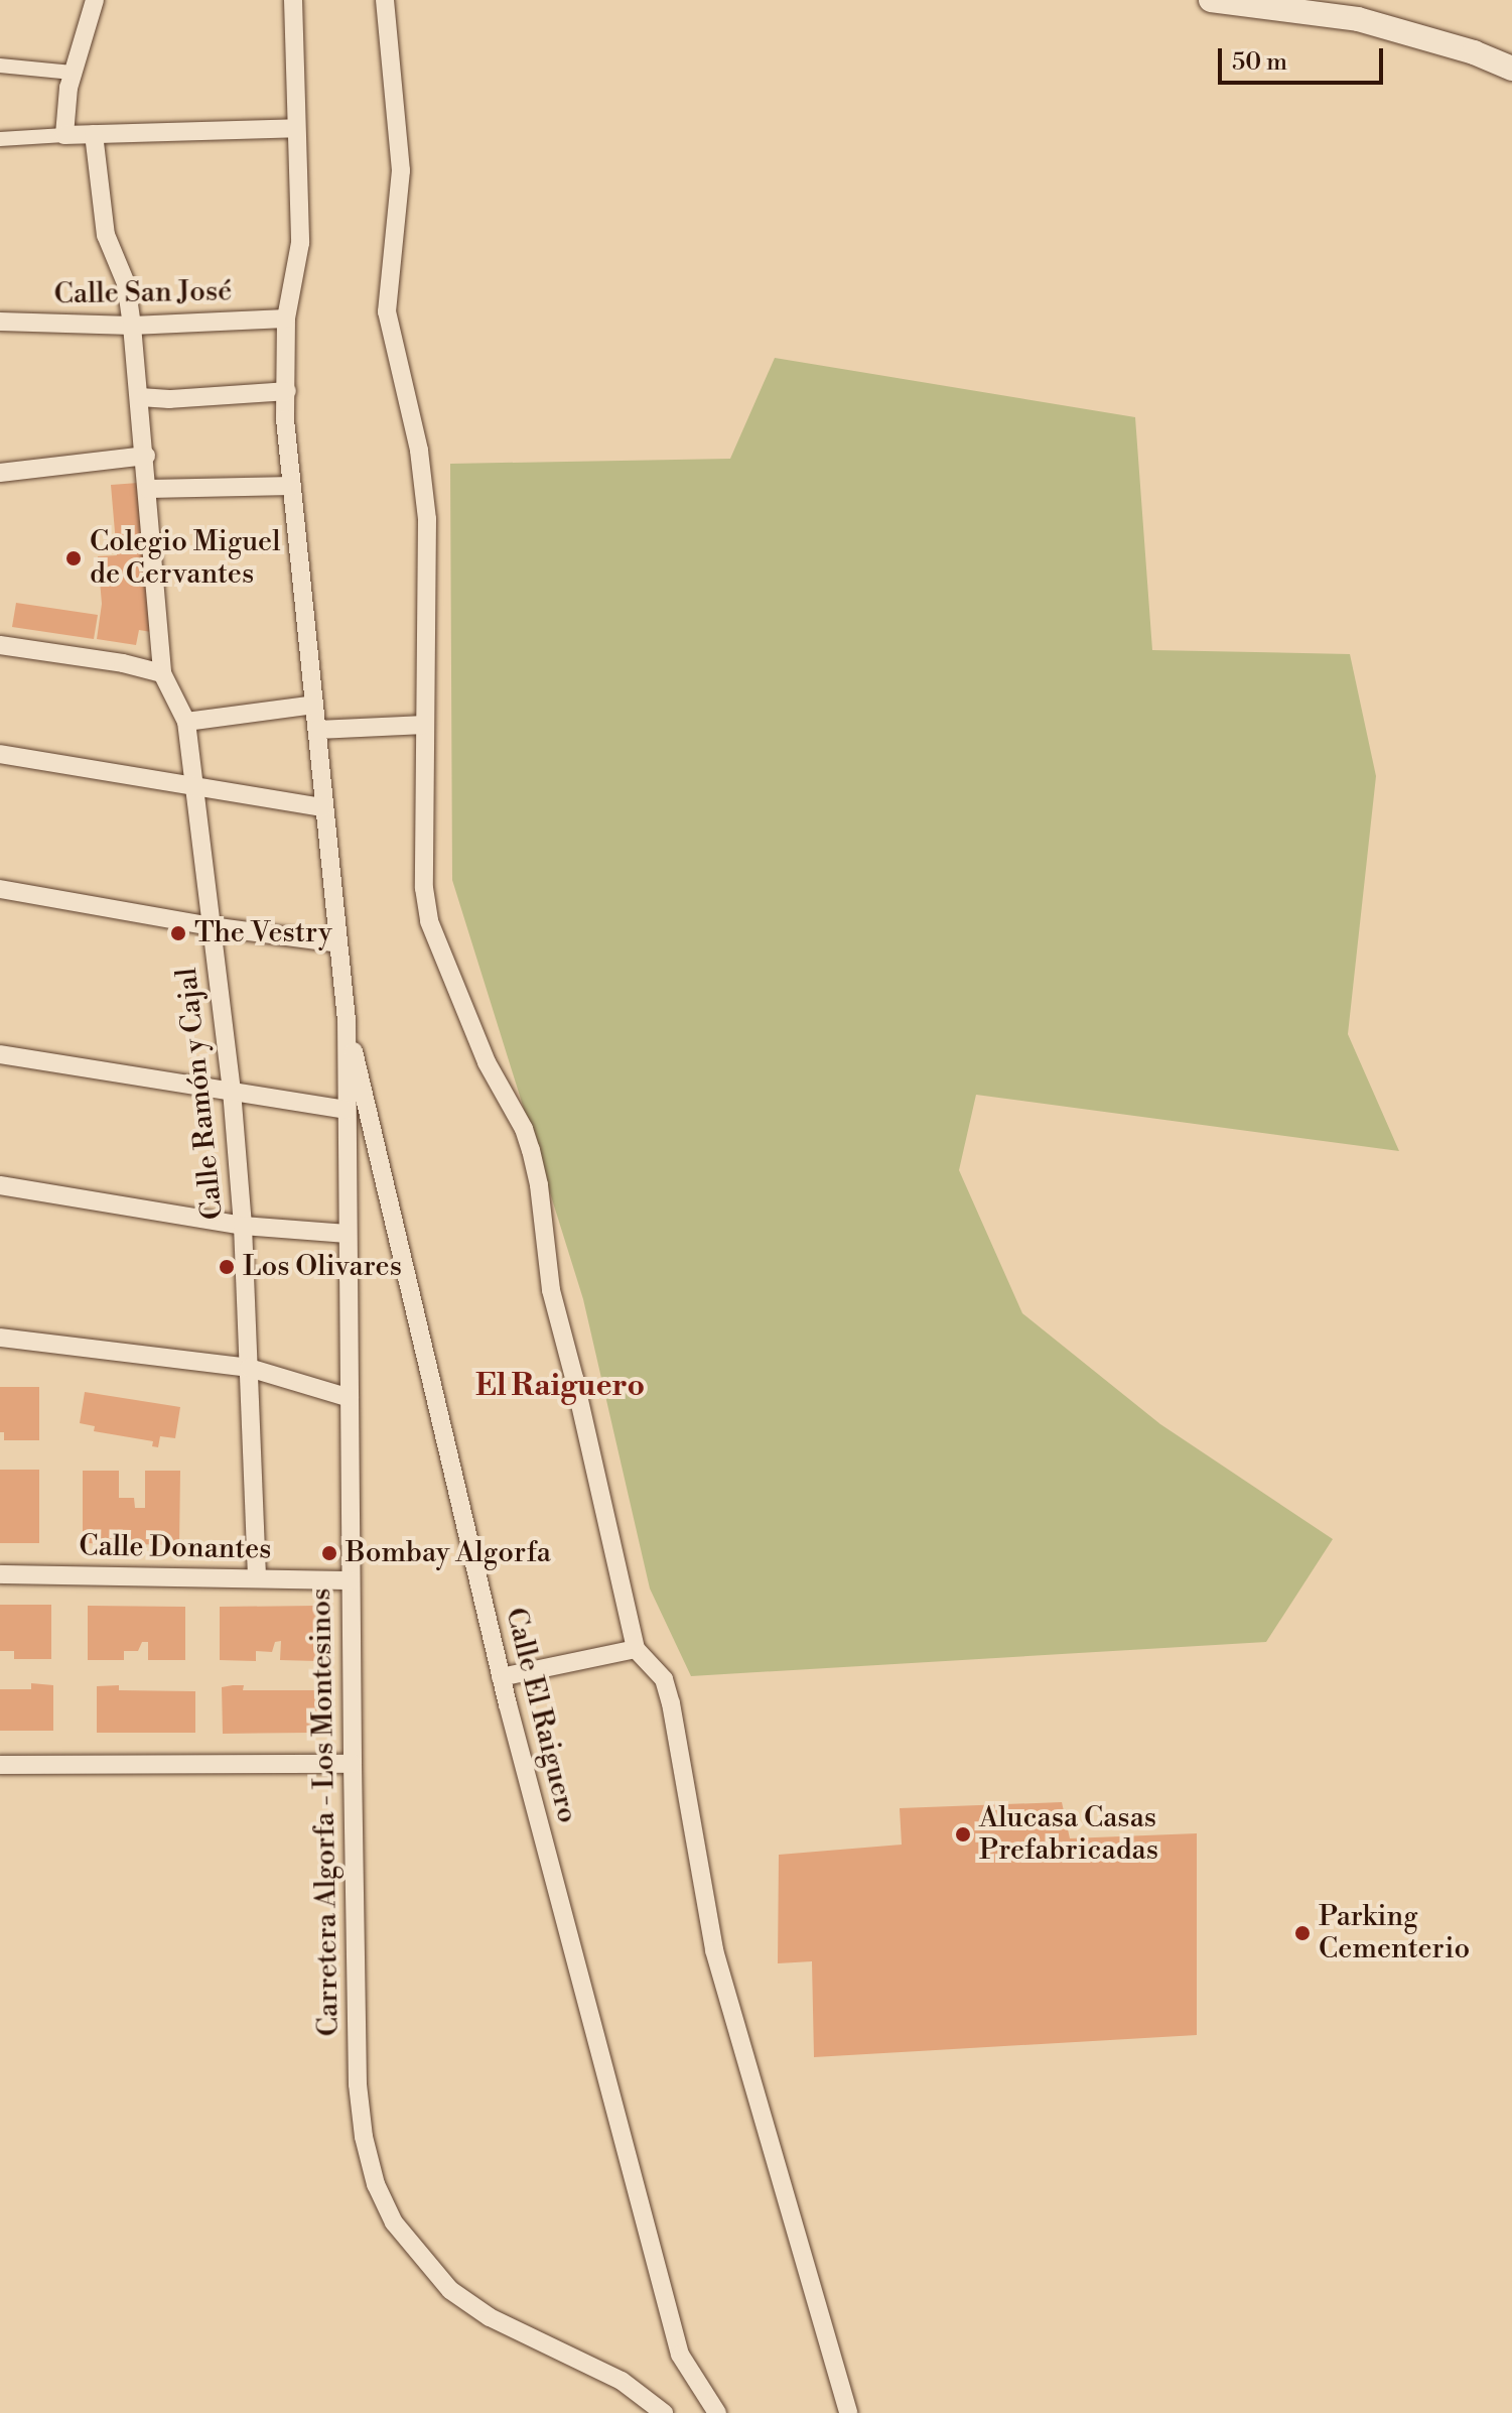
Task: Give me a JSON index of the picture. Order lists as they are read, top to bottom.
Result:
{
  "streets": {
    "street": [
      "Calle San José",
      "Calle Ramón y Cajal",
      "Calle Donantes",
      "Calle El Raiguero",
      "Carretera Algorfa - Los Montesinos"
    ]
  },
  "crossings": [
    ["Calle San José", "Calle Ramón y Cajal"],
    ["Calle San José", "Carretera Algorfa - Los Montesinos"],
    ["Calle Ramón y Cajal", "Calle Donantes"],
    ["Calle Donantes", "Carretera Algorfa - Los Montesinos"],
    ["Calle El Raiguero", "Carretera Algorfa - Los Montesinos"]
  ],
  "districts": ["El Raiguero"],
  "places": [
    "Colegio Miguel de Cervantes",
    "The Vestry",
    "Los Olivares",
    "Bombay Algorfa",
    "Alucasa Casas Prefabricadas",
    "Parking Cementerio"
  ],
  "scale_bar": "50 m"
}
